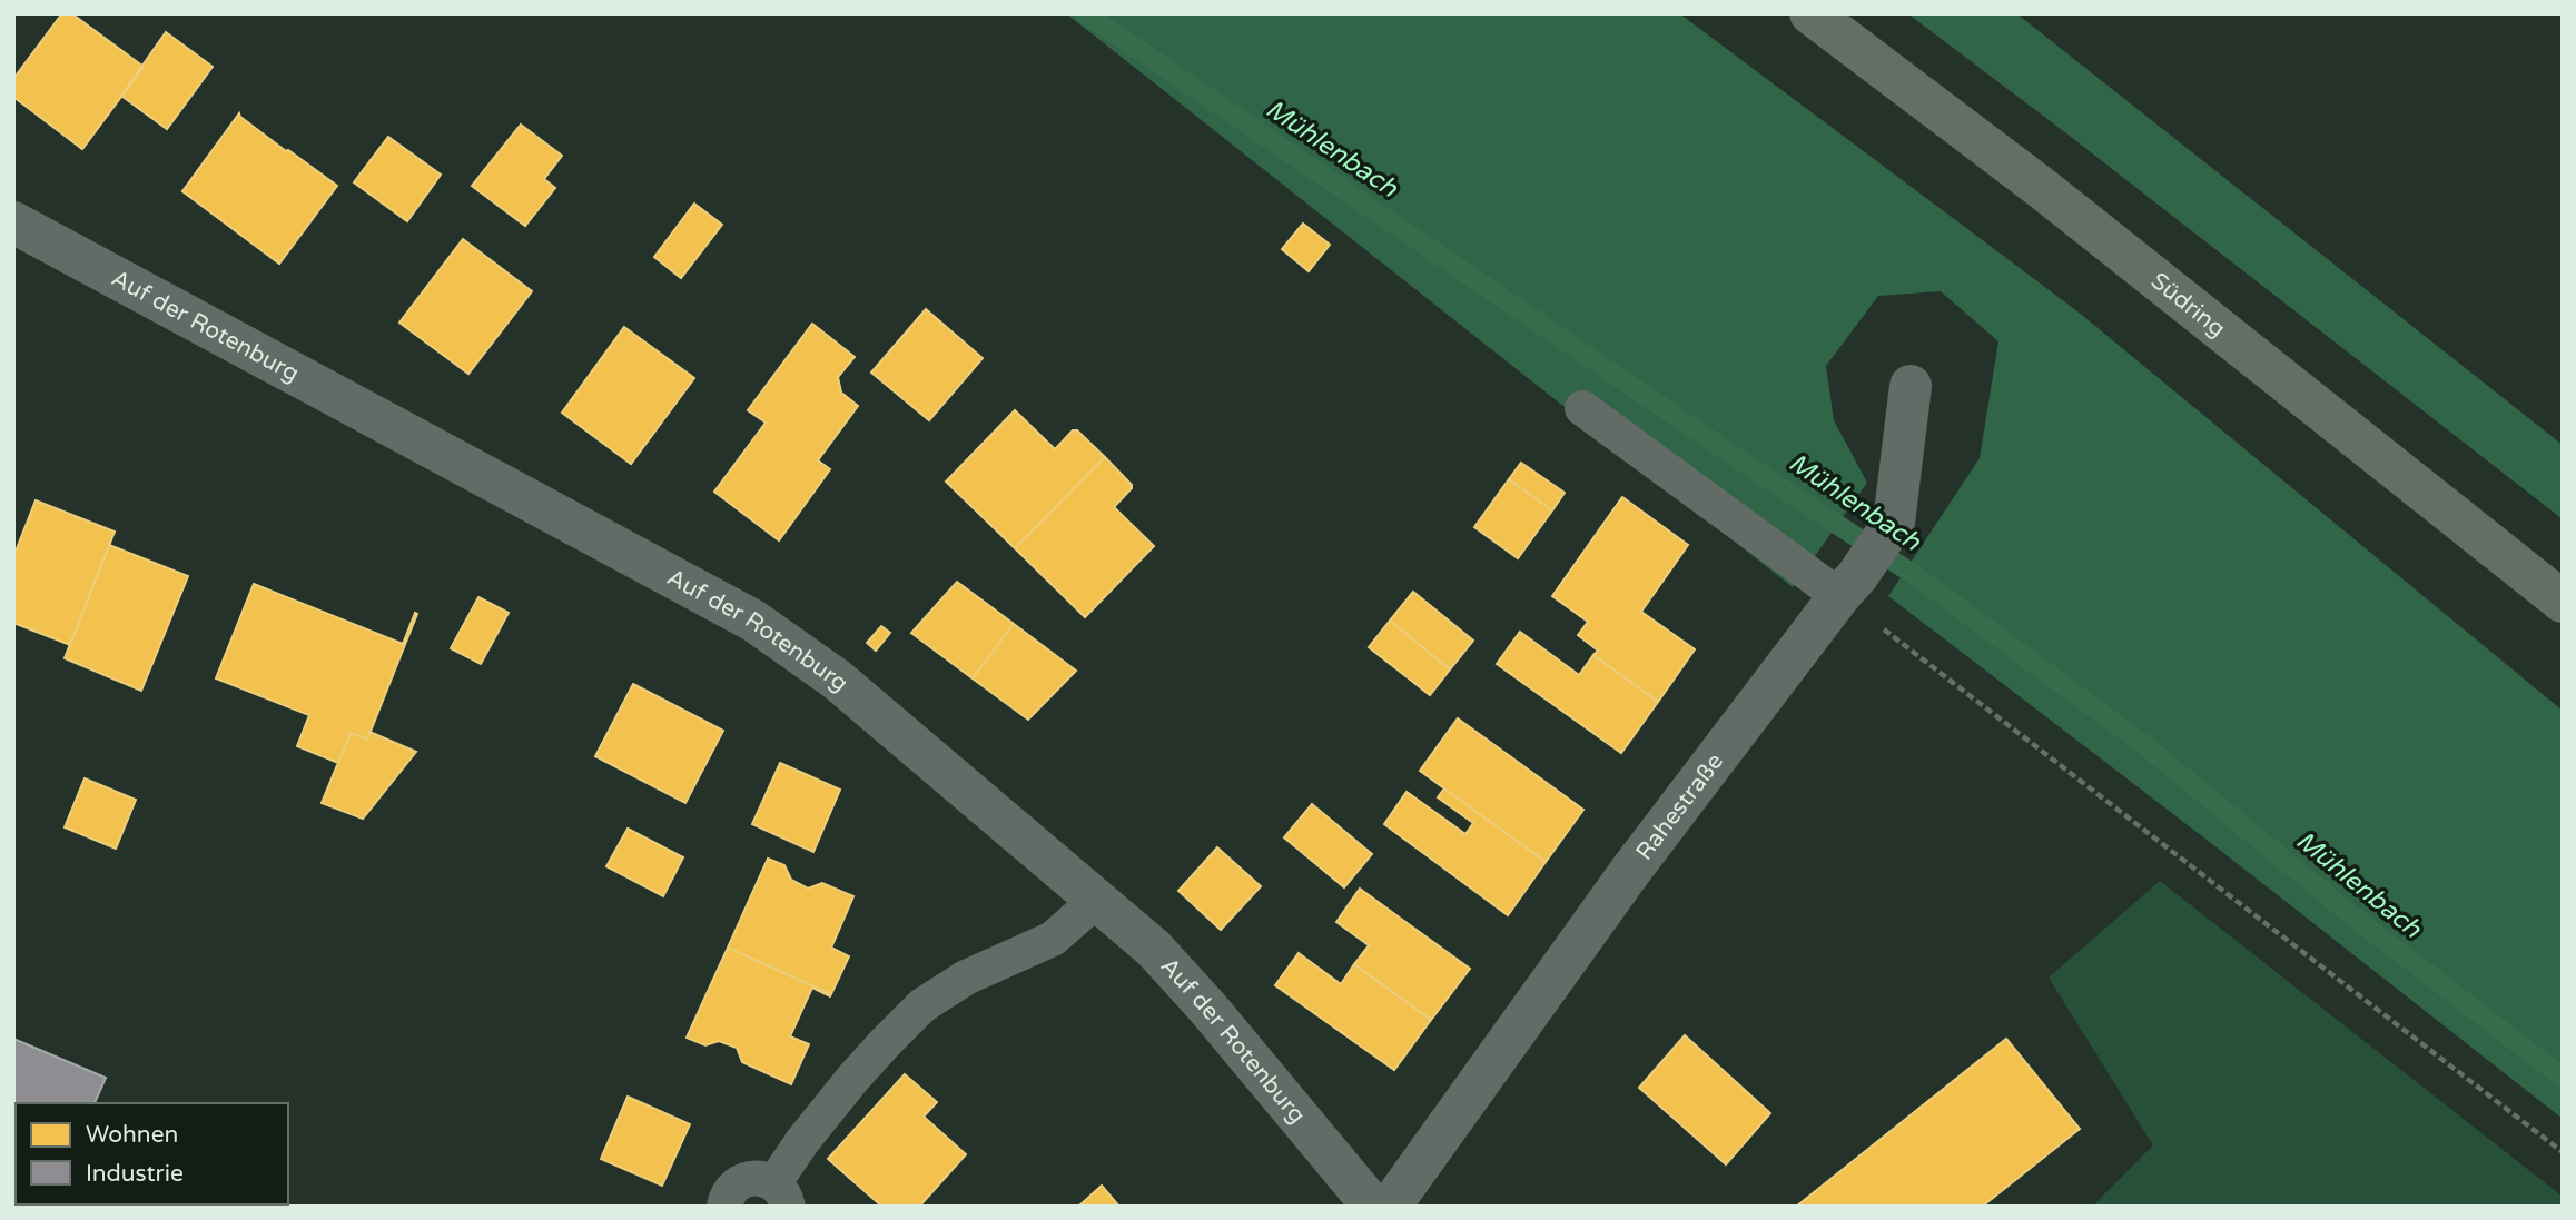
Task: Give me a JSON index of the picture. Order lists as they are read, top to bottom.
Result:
{
  "streets": {
    "main road": ["Südring"],
    "street": ["Auf der Rotenburg", "Rahestraße"]
  },
  "water": ["Mühlenbach"],
  "legend": ["Wohnen", "Industrie"]
}
